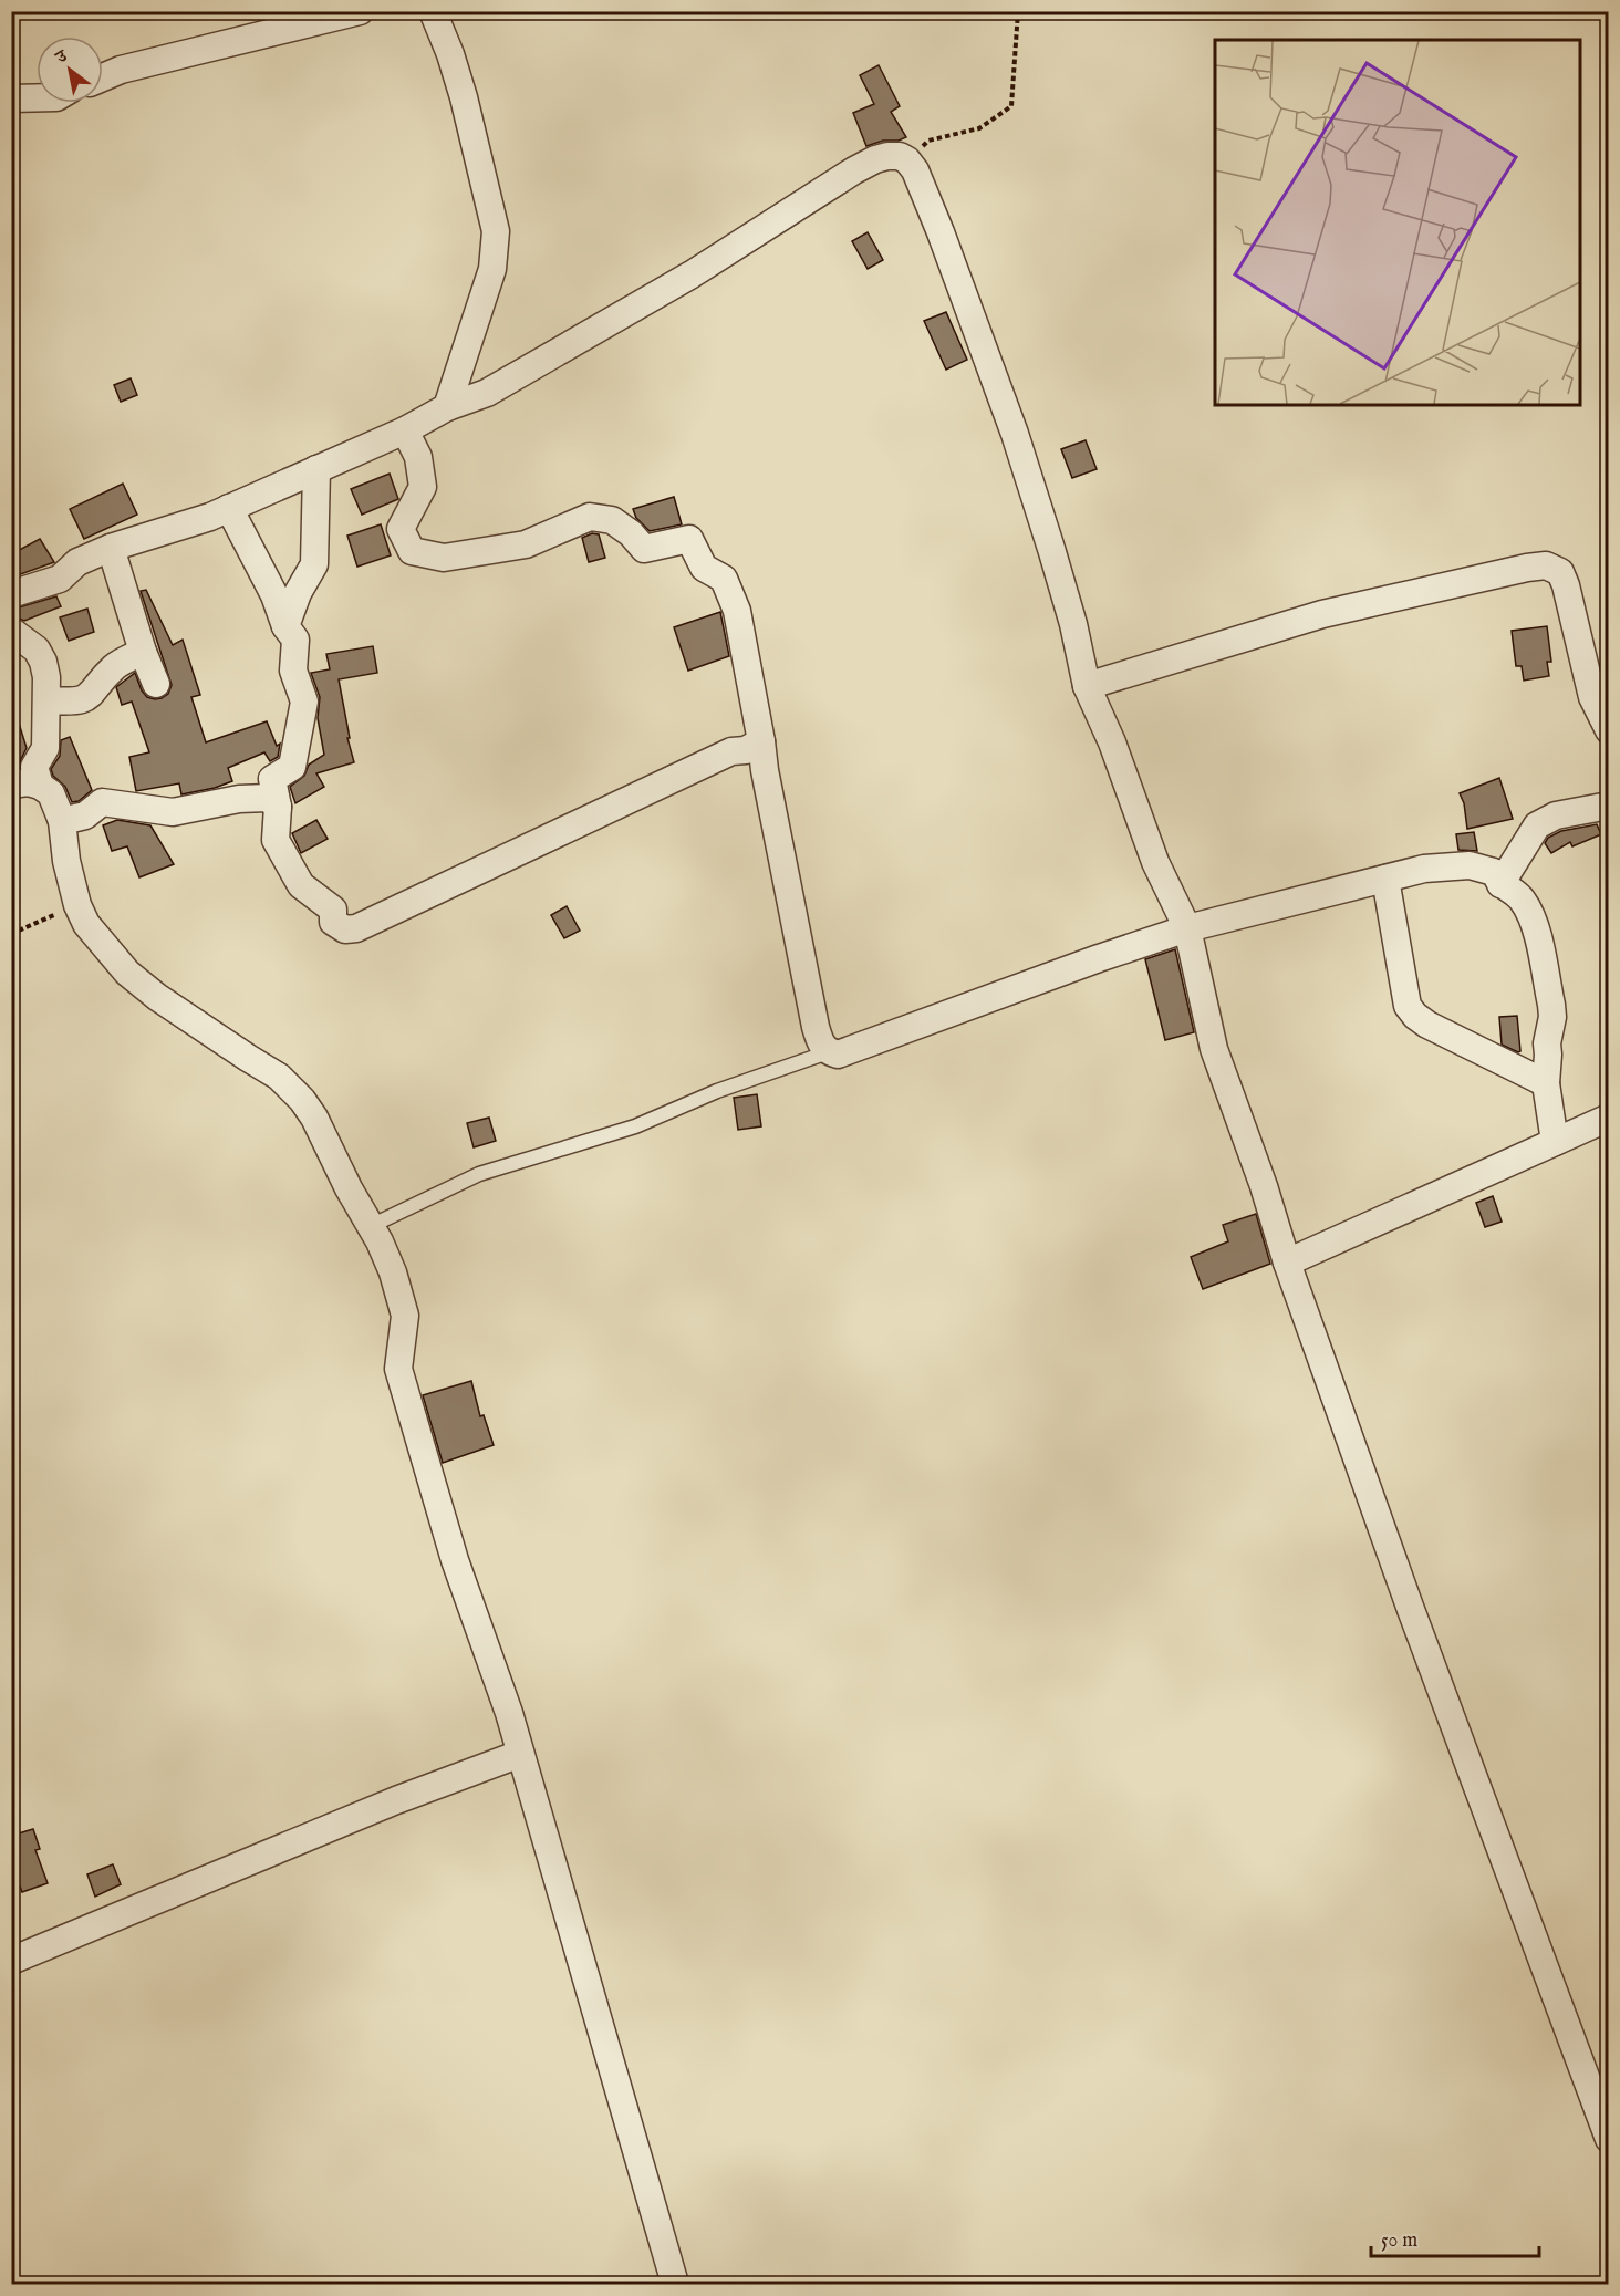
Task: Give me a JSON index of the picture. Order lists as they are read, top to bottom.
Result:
{
  "scale_bar": "50 m",
  "north": "top left"
}
